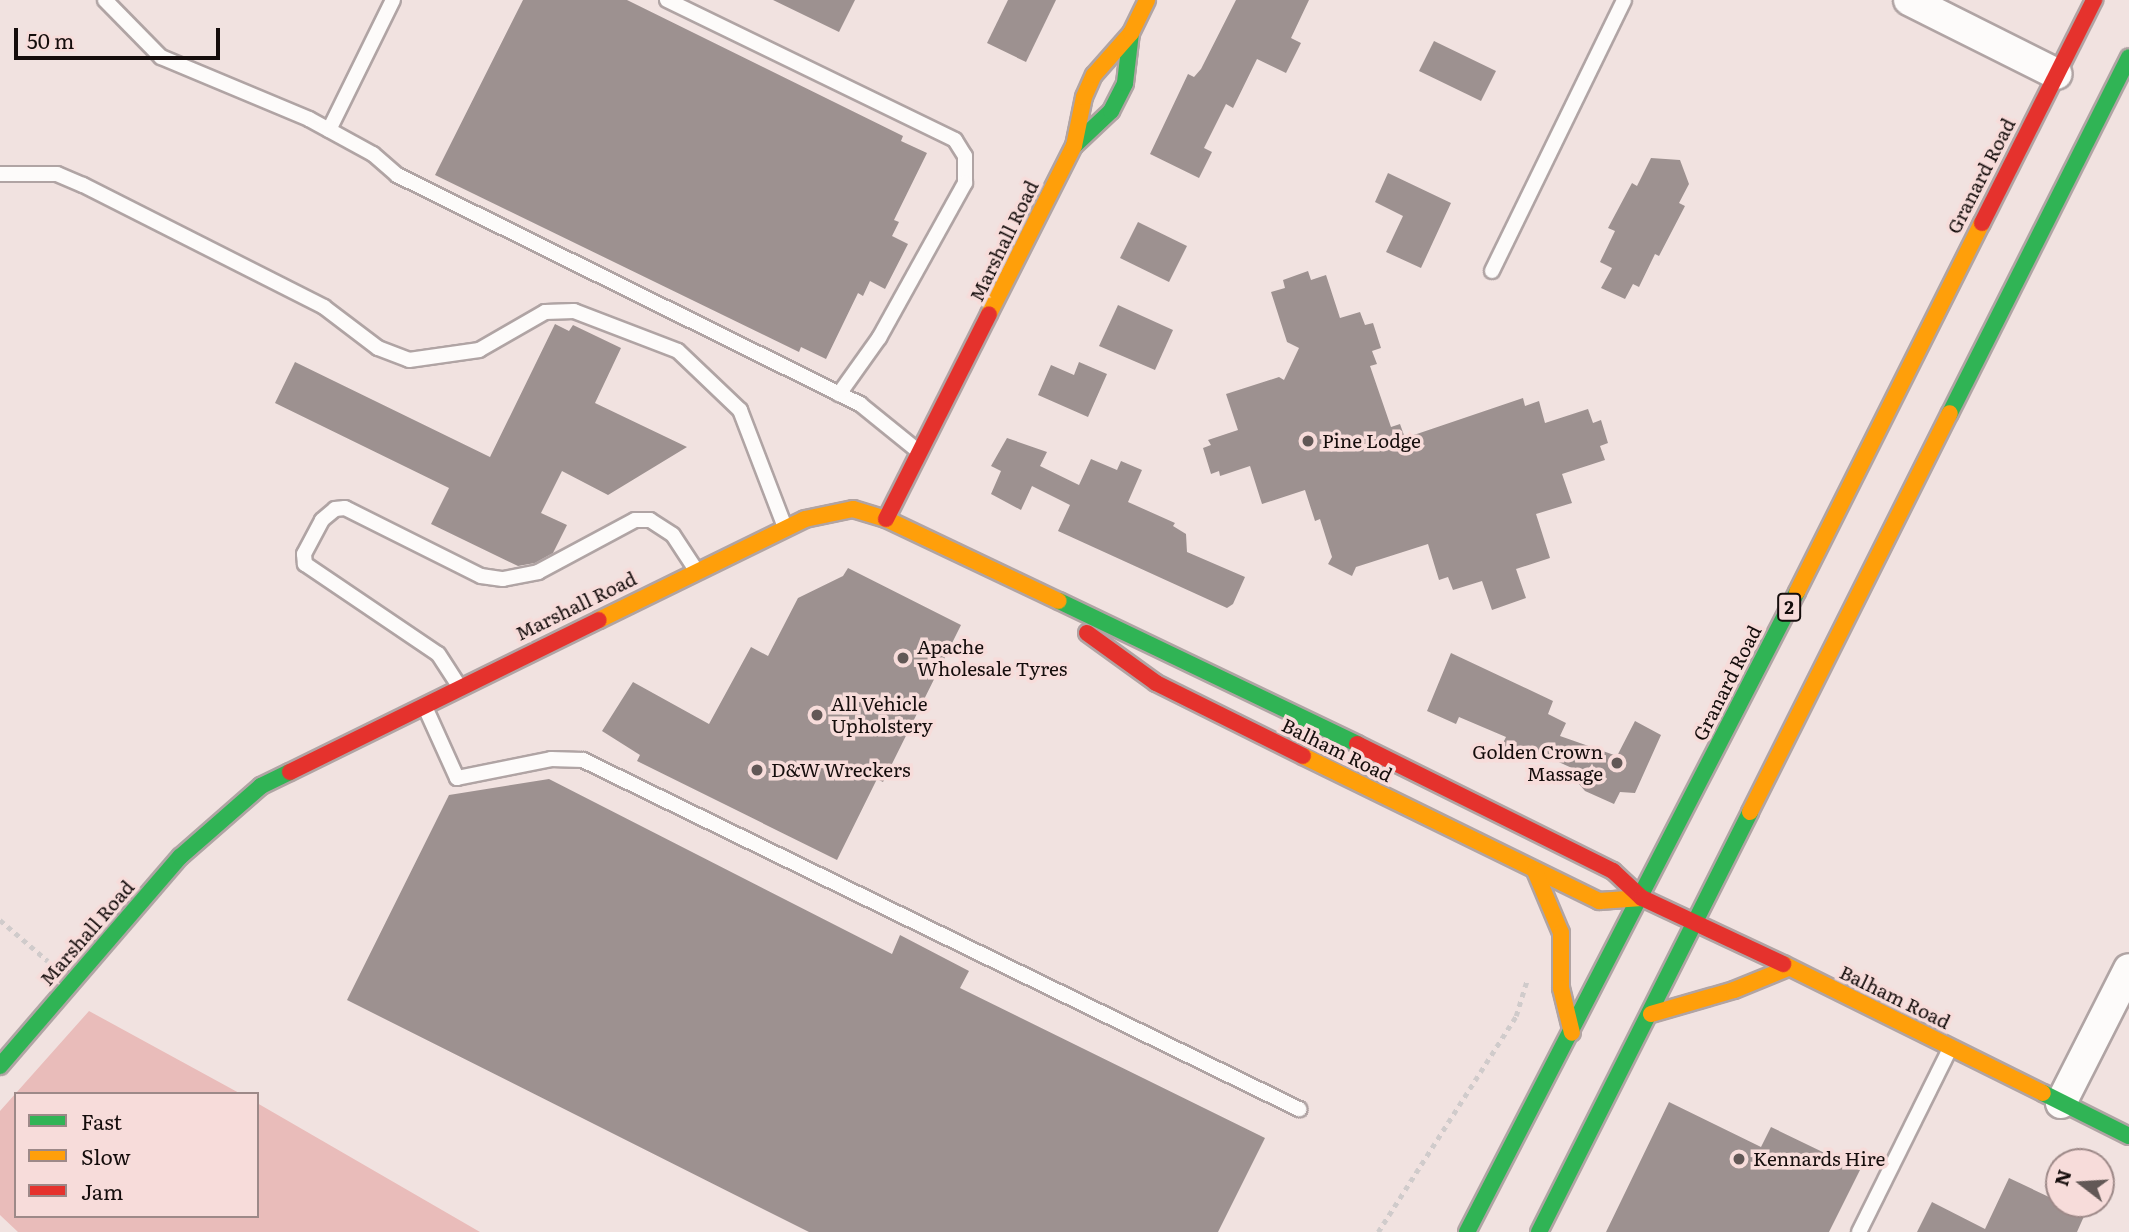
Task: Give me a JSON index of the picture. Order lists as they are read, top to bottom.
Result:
{
  "streets": {
    "main road": [
      "Granard Road",
      "Marshall Road",
      "2",
      "Balham Road"
    ]
  },
  "crossings": [
    ["Granard Road", "Balham Road"],
    ["Marshall Road", "Balham Road"]
  ],
  "places": [
    "Pine Lodge",
    "Apache Wholesale Tyres",
    "All Vehicle Upholstery",
    "Golden Crown Massage",
    "D&W Wreckers",
    "Kennards Hire"
  ],
  "legend": ["Fast", "Slow", "Jam"],
  "scale_bar": "50 m",
  "north": "left"
}
